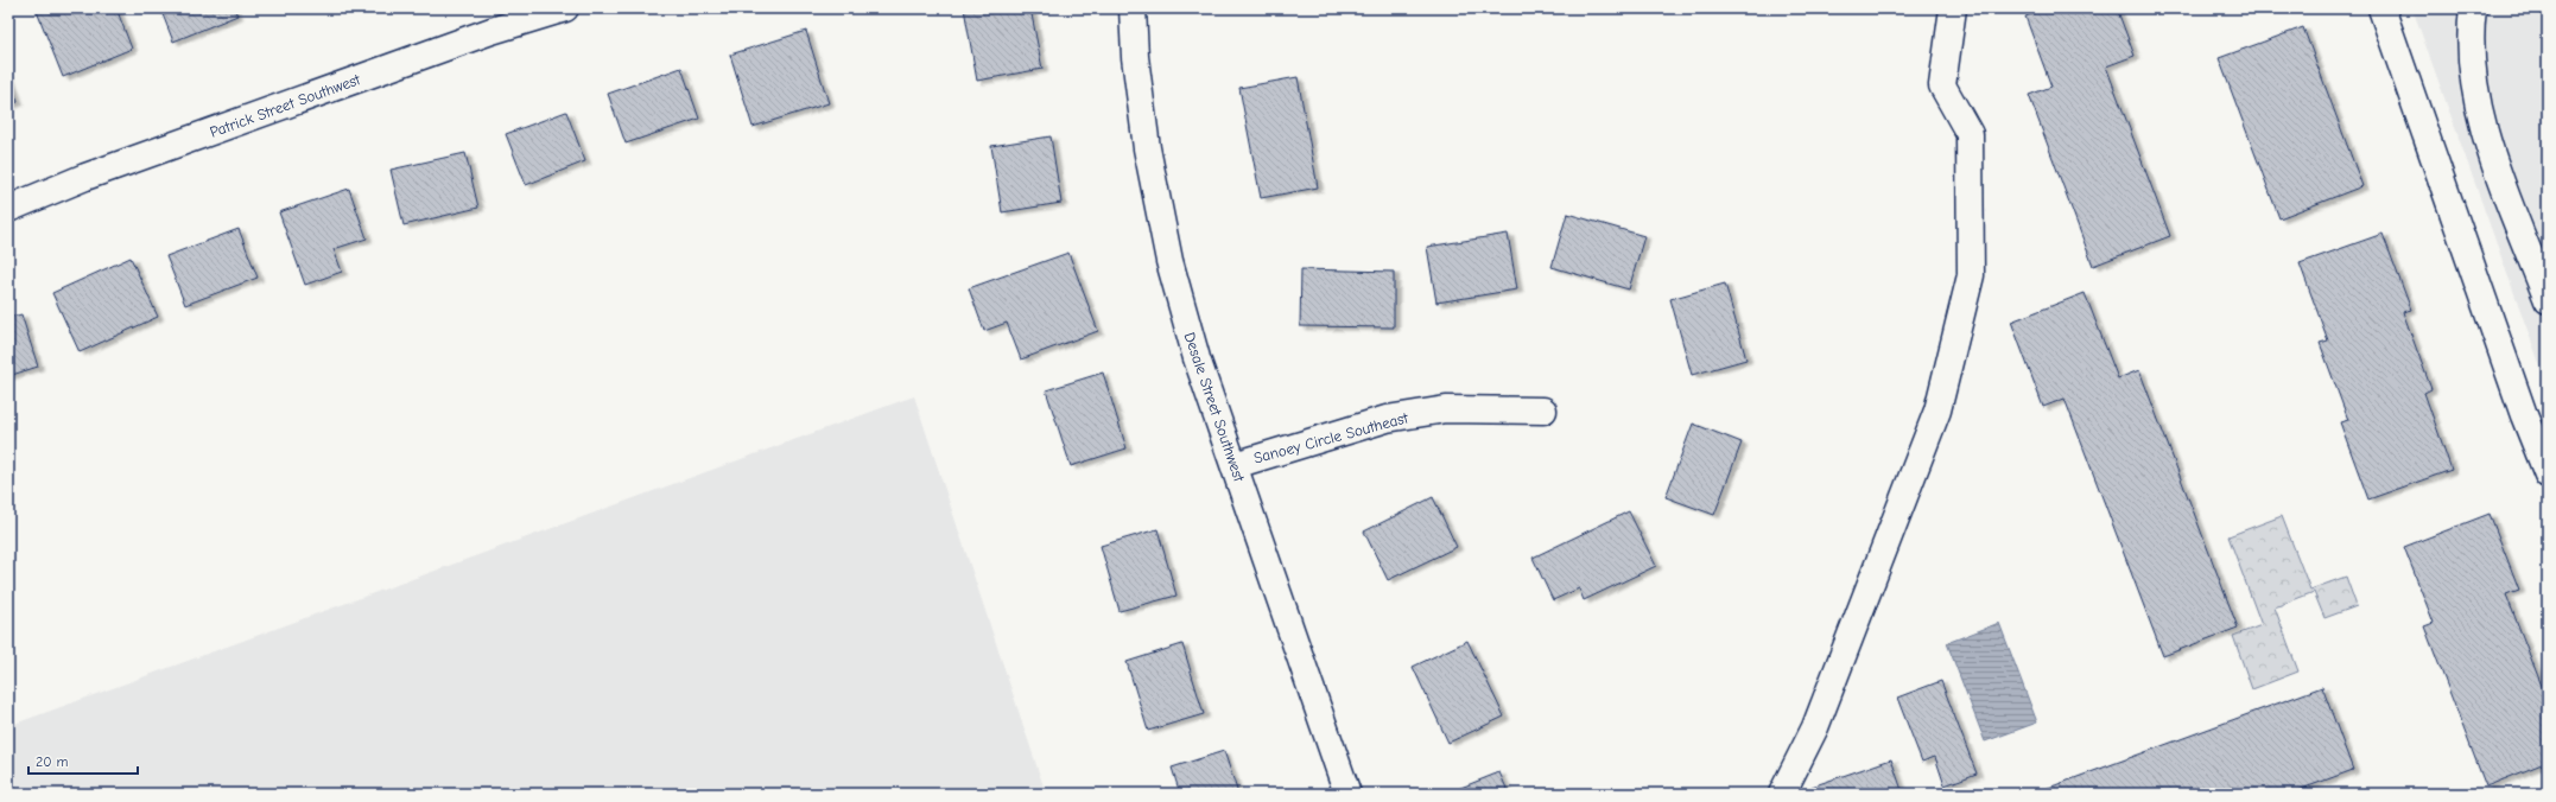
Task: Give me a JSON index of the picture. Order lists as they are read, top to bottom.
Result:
{
  "streets": {
    "street": ["Patrick Street Southwest", "Desale Street Southwest", "Sanoey Circle Southeast"]
  },
  "crossings": [
    ["Desale Street Southwest", "Sanoey Circle Southeast"]
  ],
  "scale_bar": "20 m"
}
